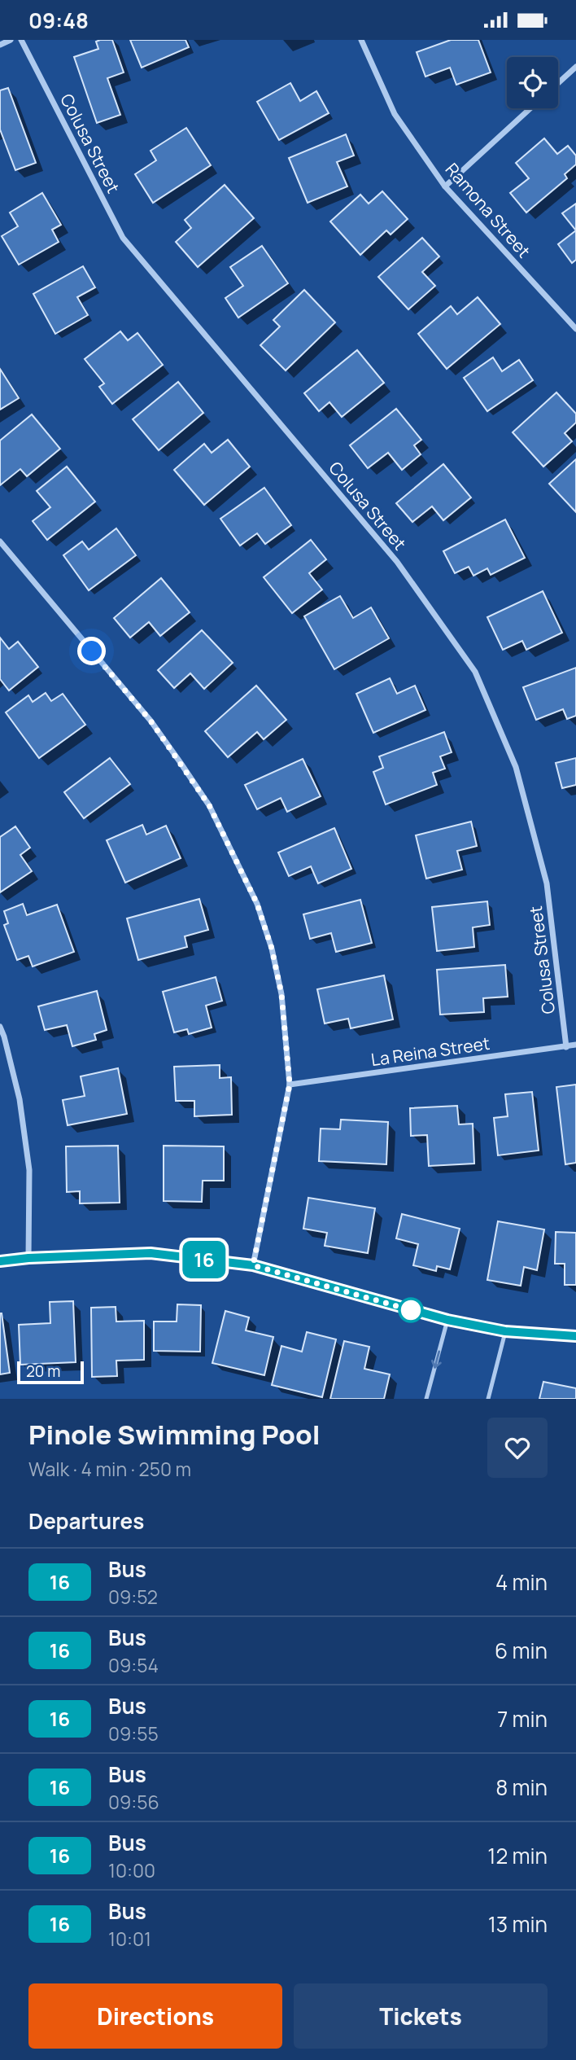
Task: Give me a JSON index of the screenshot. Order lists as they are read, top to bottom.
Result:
{
  "streets": {
    "street": ["Colusa Street", "Ramona Street", "La Reina Street"]
  },
  "crossings": [
    ["Colusa Street", "La Reina Street"]
  ],
  "lines": ["bus line 16"],
  "scale_bar": "20 m",
  "page": {
    "status": "09:48",
    "on_map": "16",
    "scale": "20 m",
    "heading": [
      ["Pinole Swimming Pool", "Walk · 4 min · 250 m"],
      "Departures"
    ],
    "list": [
      {
        "mark": "16",
        "name": "Bus",
        "note": "09:52",
        "value": "4 min"
      },
      {
        "mark": "16",
        "name": "Bus",
        "note": "09:54",
        "value": "6 min"
      },
      {
        "mark": "16",
        "name": "Bus",
        "note": "09:55",
        "value": "7 min"
      },
      {
        "mark": "16",
        "name": "Bus",
        "note": "09:56",
        "value": "8 min"
      },
      {
        "mark": "16",
        "name": "Bus",
        "note": "10:00",
        "value": "12 min"
      },
      {
        "mark": "16",
        "name": "Bus",
        "note": "10:01",
        "value": "13 min"
      }
    ],
    "buttons": ["Directions", "Tickets"]
  }
}
